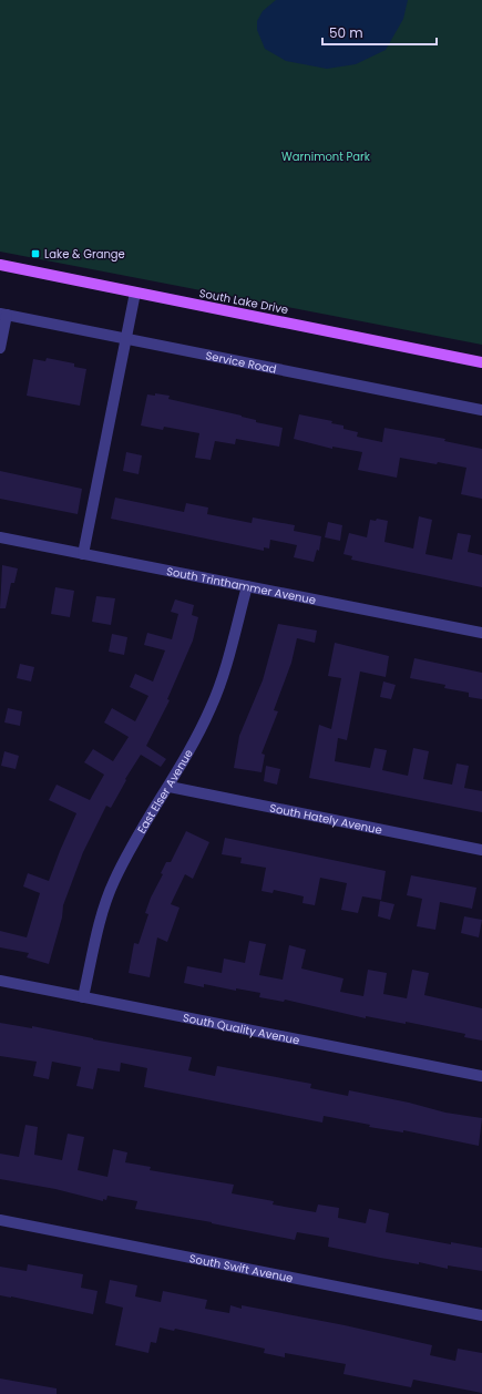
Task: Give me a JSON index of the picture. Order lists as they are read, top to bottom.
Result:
{
  "streets": {
    "main road": ["South Lake Drive"],
    "street": [
      "Service Road",
      "South Trinthammer Avenue",
      "East Elser Avenue",
      "South Hately Avenue",
      "South Quality Avenue",
      "South Swift Avenue"
    ]
  },
  "crossings": [
    ["South Trinthammer Avenue", "East Elser Avenue"],
    ["East Elser Avenue", "South Hately Avenue"],
    ["East Elser Avenue", "South Quality Avenue"]
  ],
  "parks": ["Warnimont Park"],
  "places": {
    "transit": ["Lake & Grange"]
  },
  "scale_bar": "50 m"
}
